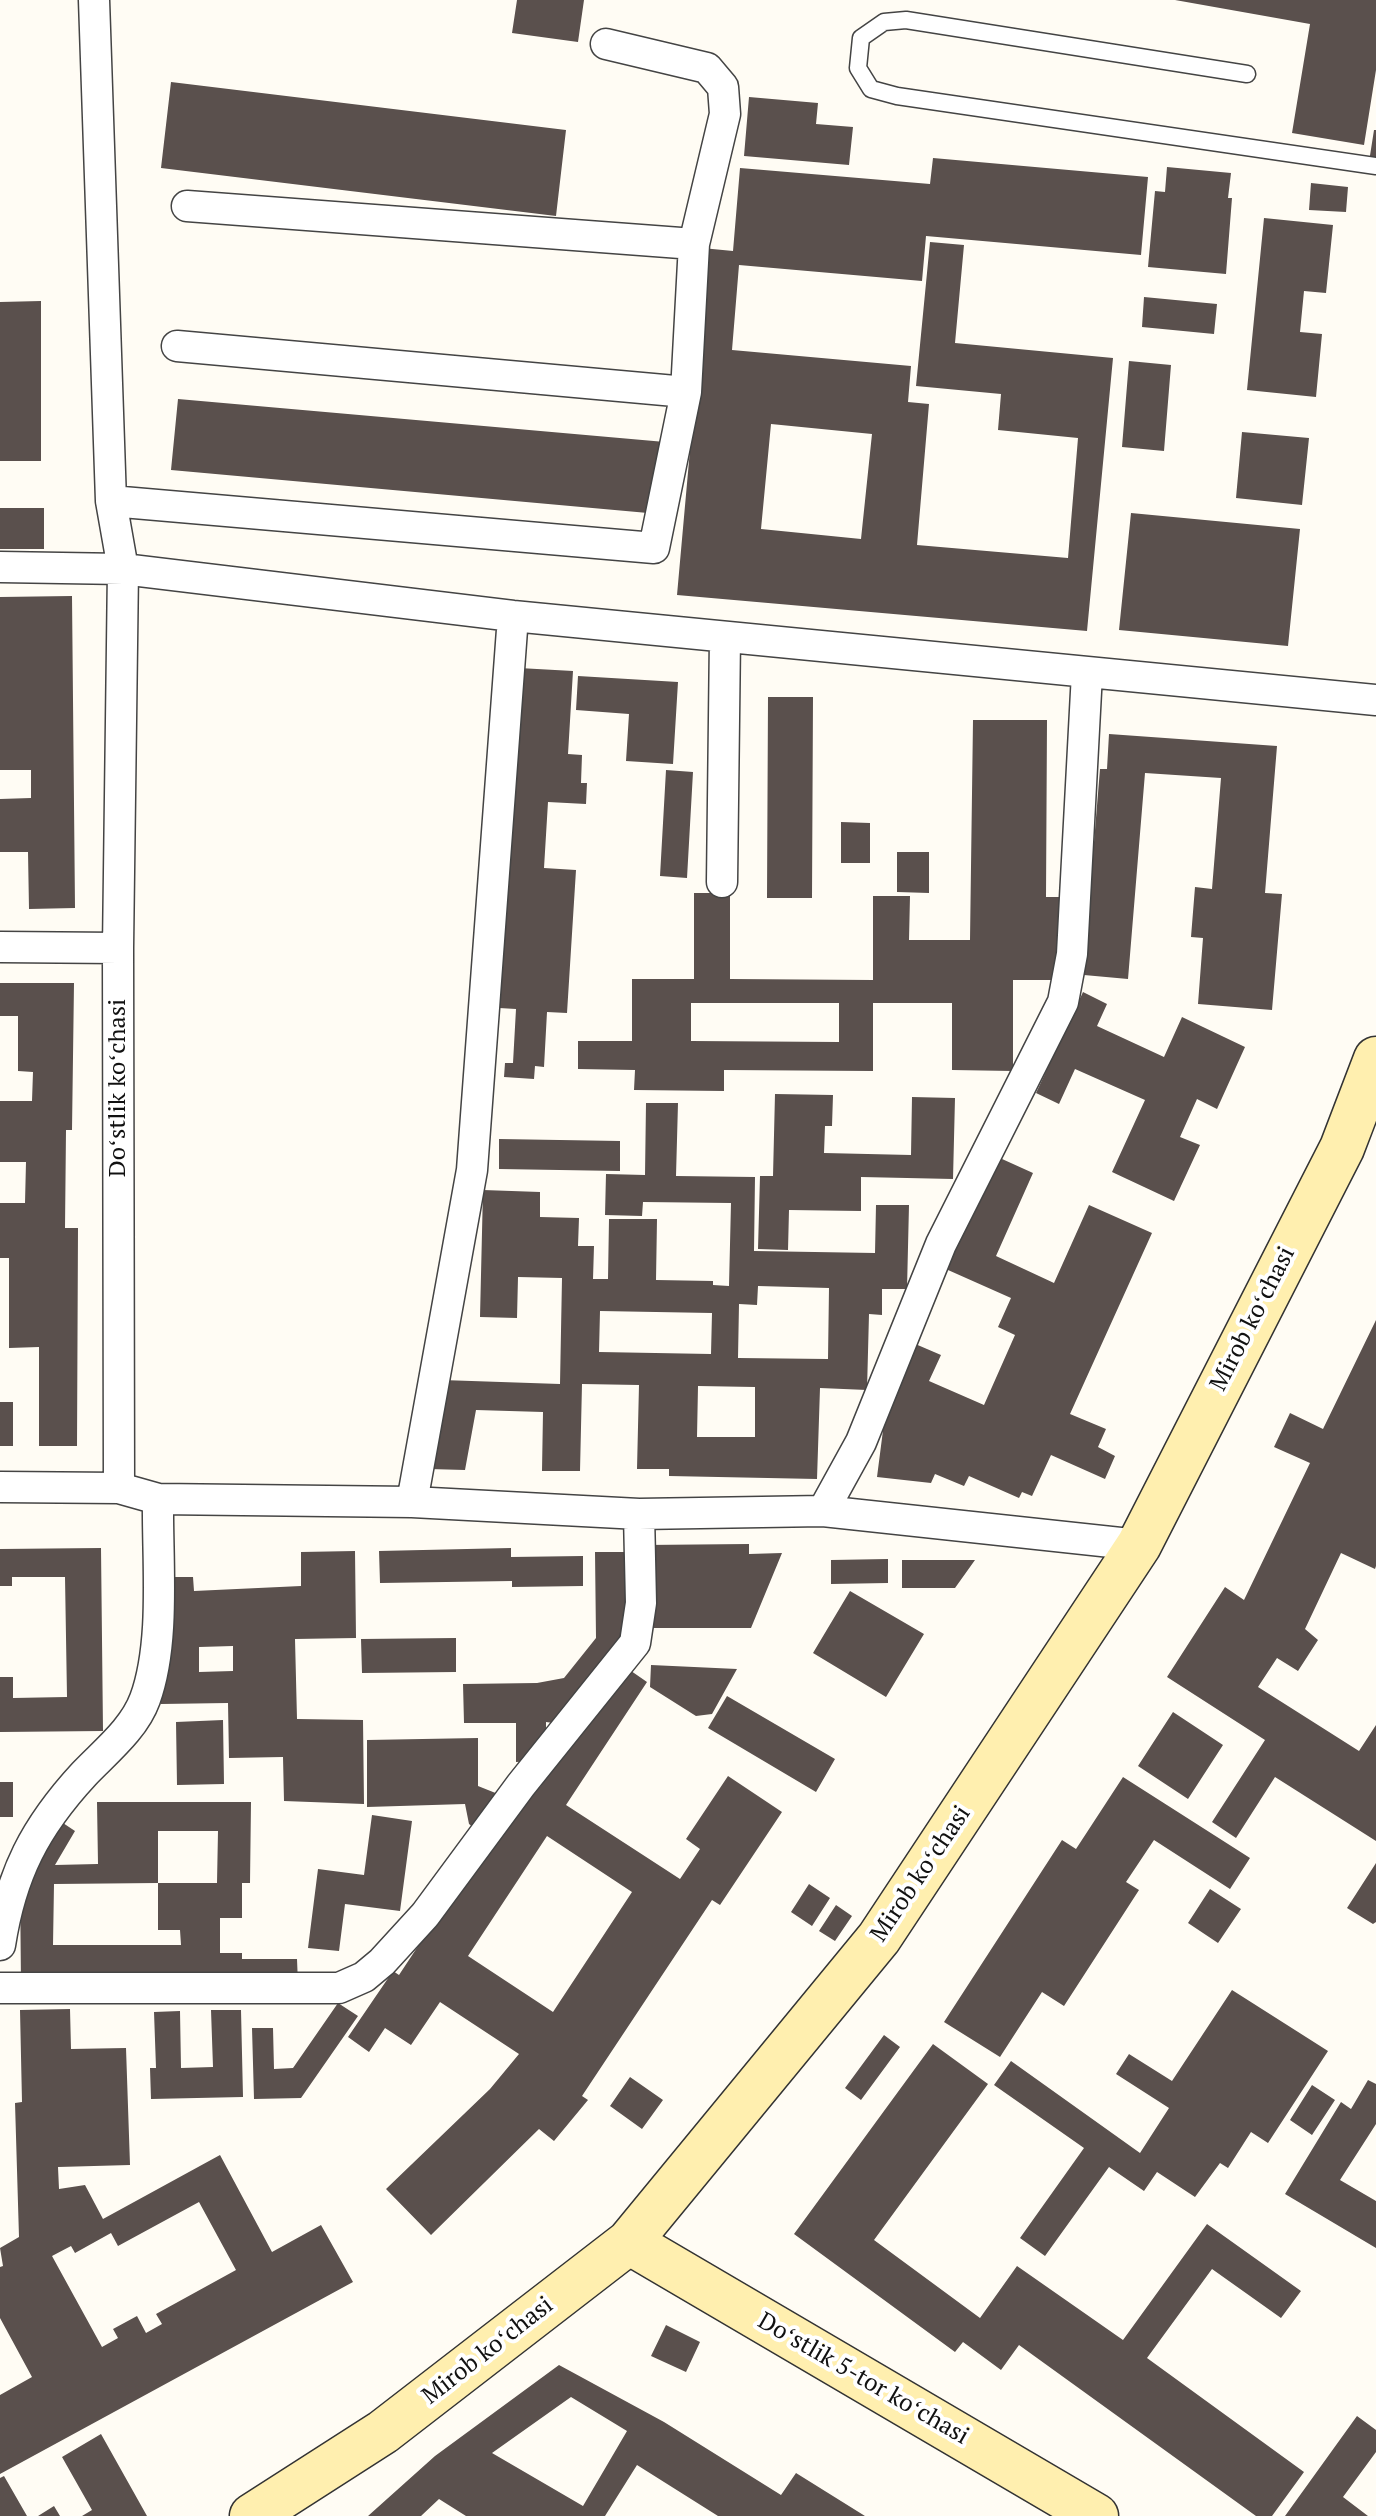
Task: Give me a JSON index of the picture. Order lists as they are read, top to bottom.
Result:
{
  "streets": {
    "street": ["Doʻstlik koʻchasi", "Mirob koʻchasi", "Doʻstlik 5-tor koʻchasi"]
  },
  "crossings": [
    ["Mirob koʻchasi", "Doʻstlik 5-tor koʻchasi"]
  ]
}
